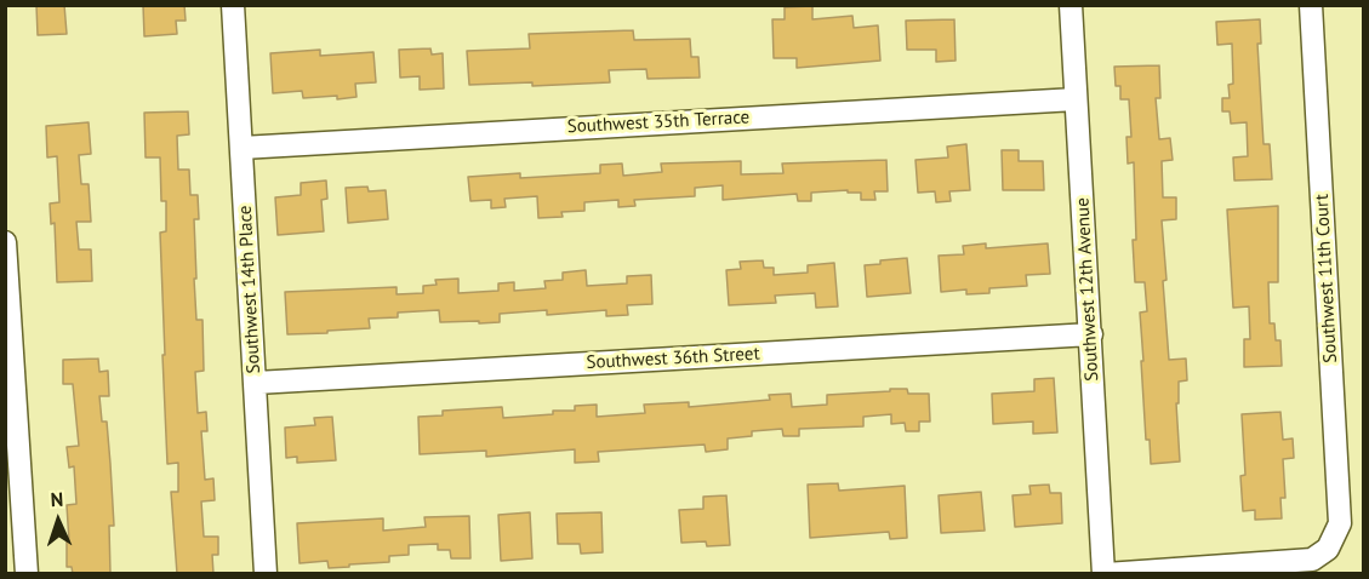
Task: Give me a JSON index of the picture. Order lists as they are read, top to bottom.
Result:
{
  "streets": {
    "street": [
      "Southwest 35th Terrace",
      "Southwest 11th Court",
      "Southwest 14th Place",
      "Southwest 12th Avenue",
      "Southwest 36th Street"
    ]
  },
  "crossings": [
    ["Southwest 35th Terrace", "Southwest 14th Place"],
    ["Southwest 35th Terrace", "Southwest 12th Avenue"],
    ["Southwest 11th Court", "Southwest 12th Avenue"],
    ["Southwest 14th Place", "Southwest 36th Street"],
    ["Southwest 12th Avenue", "Southwest 36th Street"]
  ],
  "north": "top"
}
